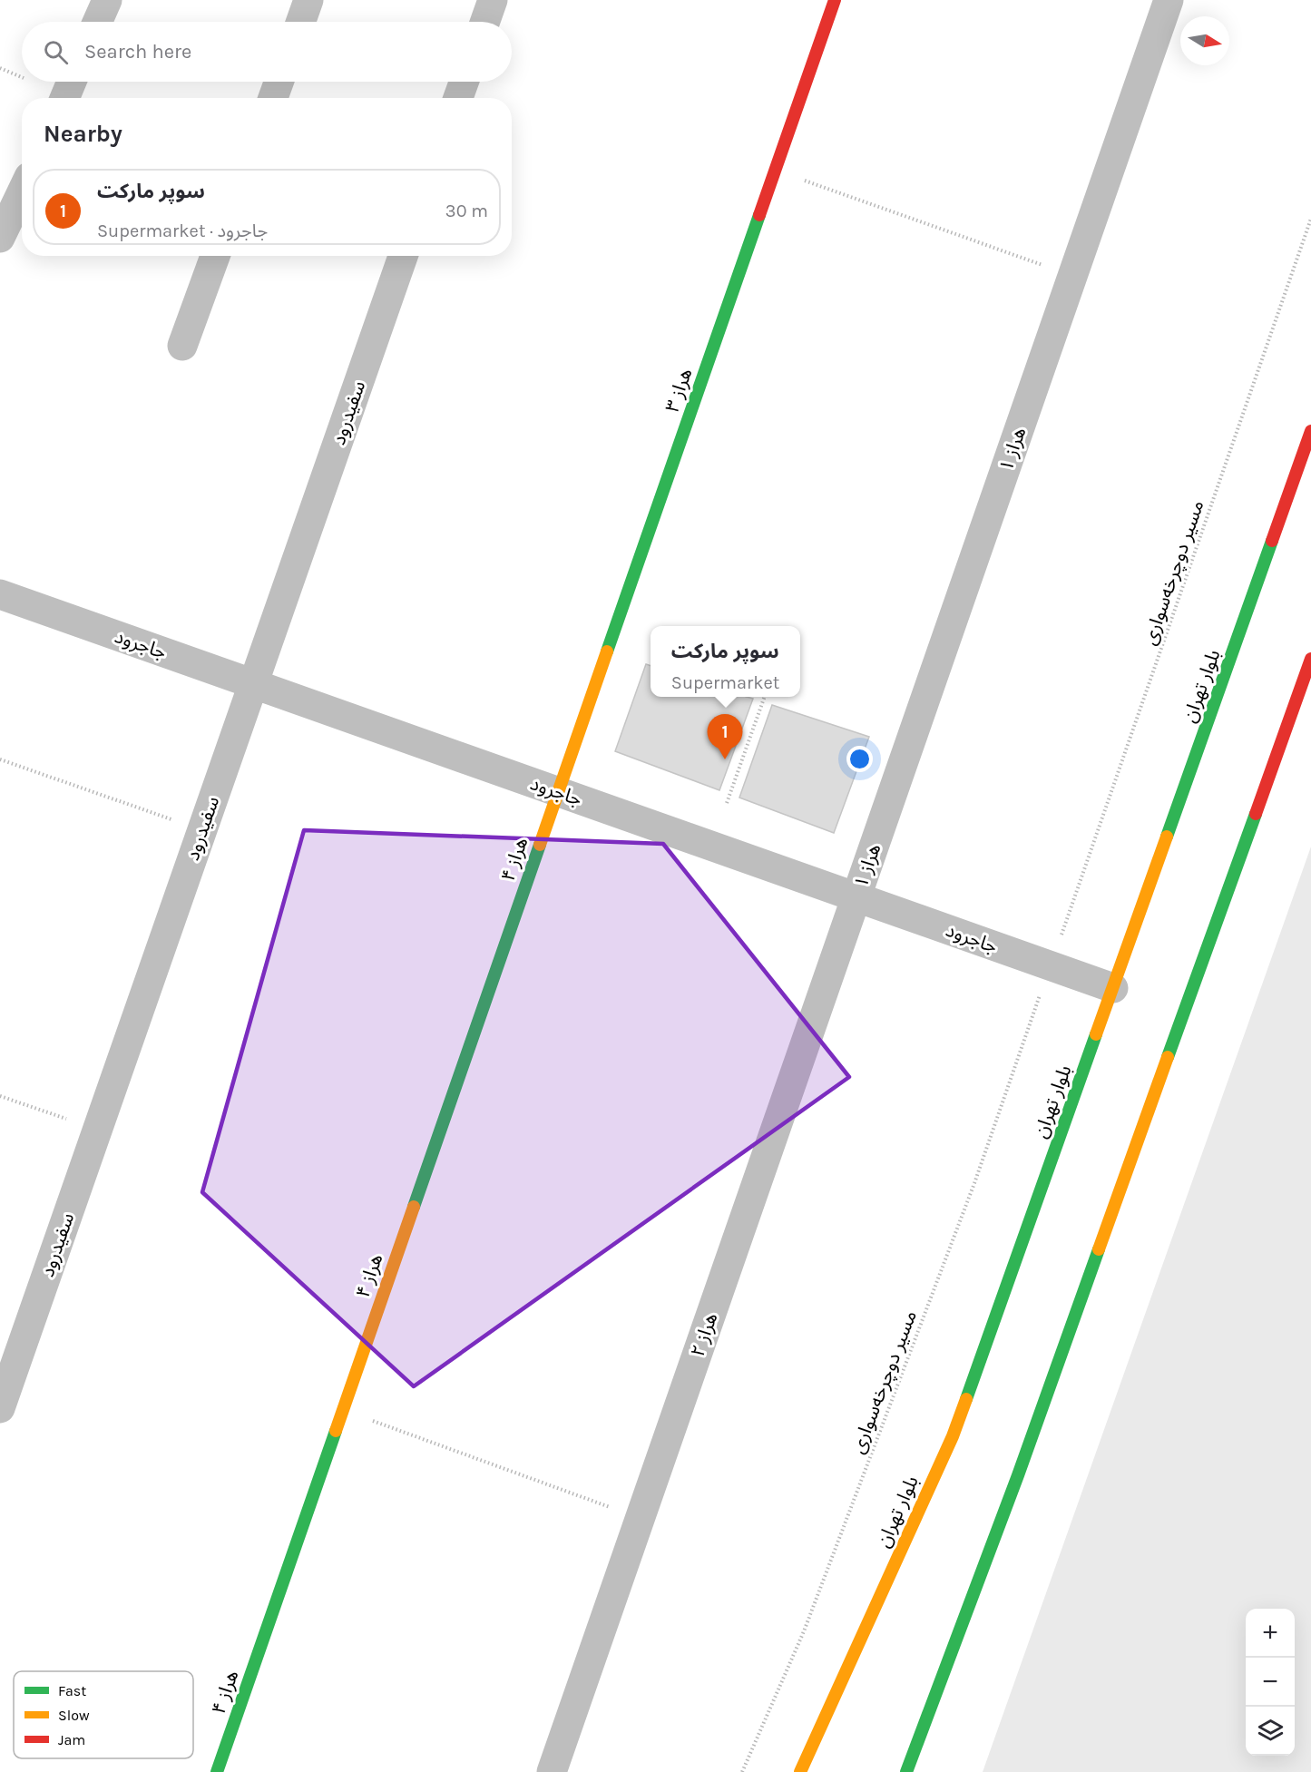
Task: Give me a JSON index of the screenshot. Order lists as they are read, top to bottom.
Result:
{
  "streets": {
    "main road": ["هراز ۳", "بلوار تهران", "هراز ۴"],
    "street": [
      "سفیدرود",
      "هراز ۱",
      "جاجرود",
      "هراز ۲"
    ],
    "path": ["مسیر دوچرخه‌سواری"]
  },
  "crossings": [
    ["هراز ۳", "جاجرود"],
    ["هراز ۳", "هراز ۴"],
    ["سفیدرود", "جاجرود"],
    ["هراز ۱", "جاجرود"],
    ["هراز ۱", "هراز ۲"],
    ["جاجرود", "بلوار تهران"],
    ["جاجرود", "هراز ۴"],
    ["جاجرود", "هراز ۲"]
  ],
  "legend": ["Fast", "Slow", "Jam"],
  "north": "right",
  "page": {
    "search": "Search here",
    "heading": "Nearby",
    "list": [
      {
        "mark": "1",
        "name": "سوپر مارکت",
        "note": "Supermarket · جاجرود",
        "value": "30 m"
      }
    ],
    "popup": ["سوپر مارکت", "Supermarket"],
    "pins": "1",
    "map_buttons": ["+", "−"]
  }
}
